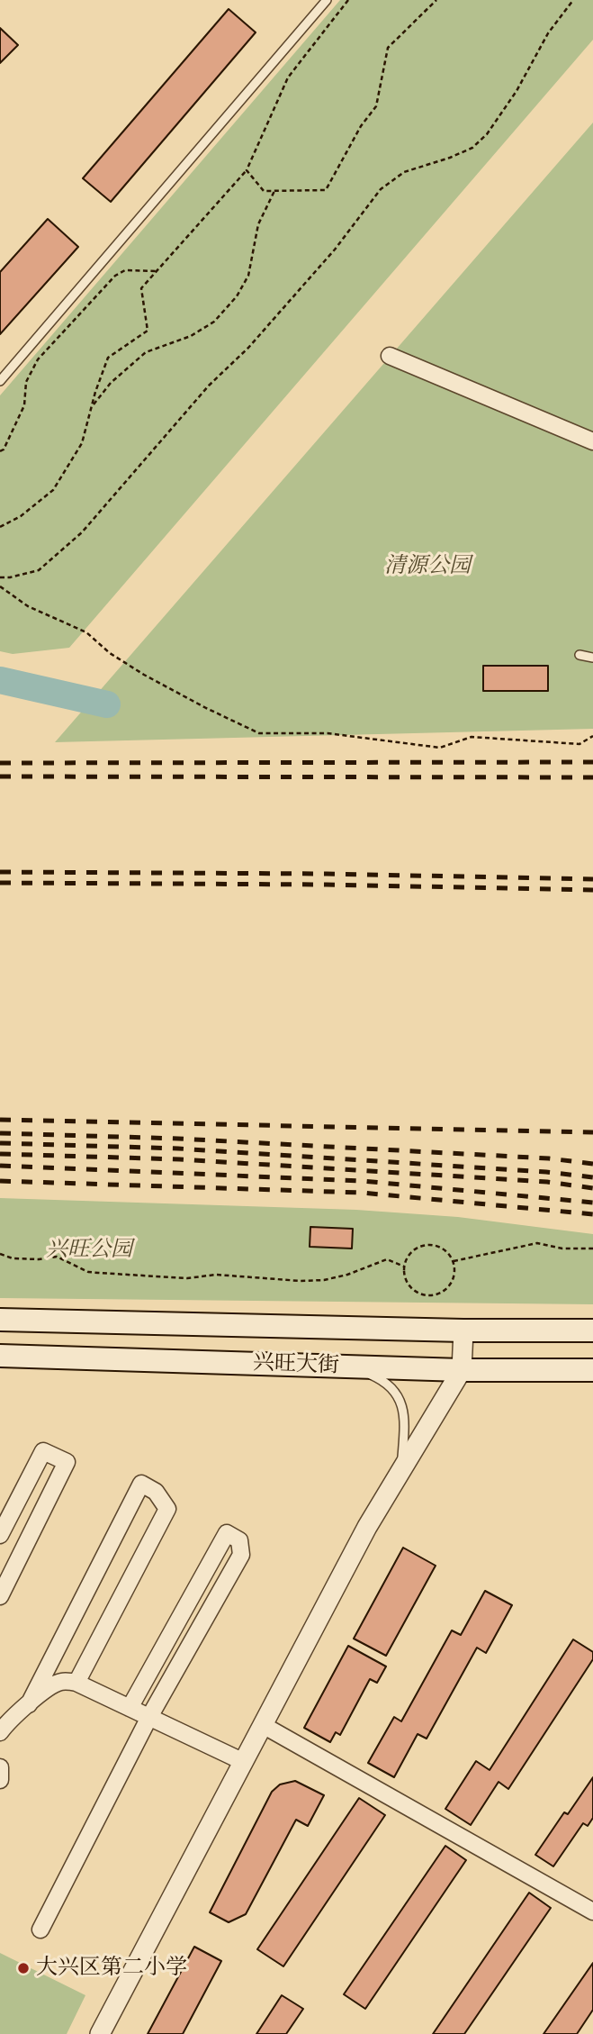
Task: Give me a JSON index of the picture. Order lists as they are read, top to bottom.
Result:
{
  "streets": {
    "main road": ["兴旺大街"]
  },
  "parks": ["清源公园", "兴旺公园"],
  "places": ["大兴区第二小学"]
}
